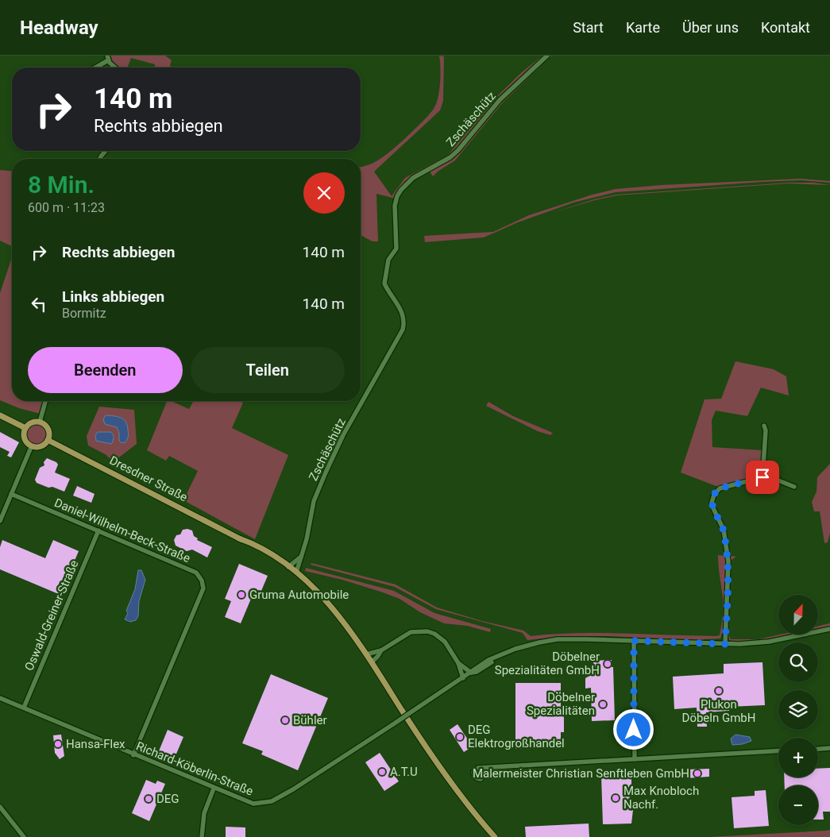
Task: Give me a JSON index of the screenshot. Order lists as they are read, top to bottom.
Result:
{
  "streets": {
    "main road": ["Dresdner Straße"],
    "street": [
      "Zschäschütz",
      "Daniel-Wilhelm-Beck-Straße",
      "Oswald-Greiner-Straße",
      "Richard-Köberlin-Straße"
    ]
  },
  "crossings": [
    ["Zschäschütz", "Dresdner Straße"],
    ["Daniel-Wilhelm-Beck-Straße", "Oswald-Greiner-Straße"],
    ["Daniel-Wilhelm-Beck-Straße", "Richard-Köberlin-Straße"],
    ["Oswald-Greiner-Straße", "Richard-Köberlin-Straße"]
  ],
  "places": [
    "Gruma Automobile",
    "Döbelner Spezialitäten GmbH",
    "Plukon Döbeln GmbH",
    "Döbelner Spezialitäten",
    "Bühler",
    "DEG Elektrogroßhandel",
    "Hansa-Flex",
    "A.T.U",
    "Malermeister Christian Senftleben GmbH",
    "Max Knobloch Nachf.",
    "DEG"
  ],
  "north": "top",
  "page": {
    "header": "Headway",
    "nav": [
      "Start",
      "Karte",
      "Über uns",
      "Kontakt"
    ],
    "turn": ["140 m", "Rechts abbiegen"],
    "heading": ["8 Min.", "600 m · 11:23"],
    "list": [
      {
        "name": "Rechts abbiegen",
        "value": "140 m"
      },
      {
        "name": "Links abbiegen",
        "note": "Bormitz",
        "value": "140 m"
      }
    ],
    "buttons": ["Beenden", "Teilen"],
    "map_buttons": ["+", "−"]
  }
}
